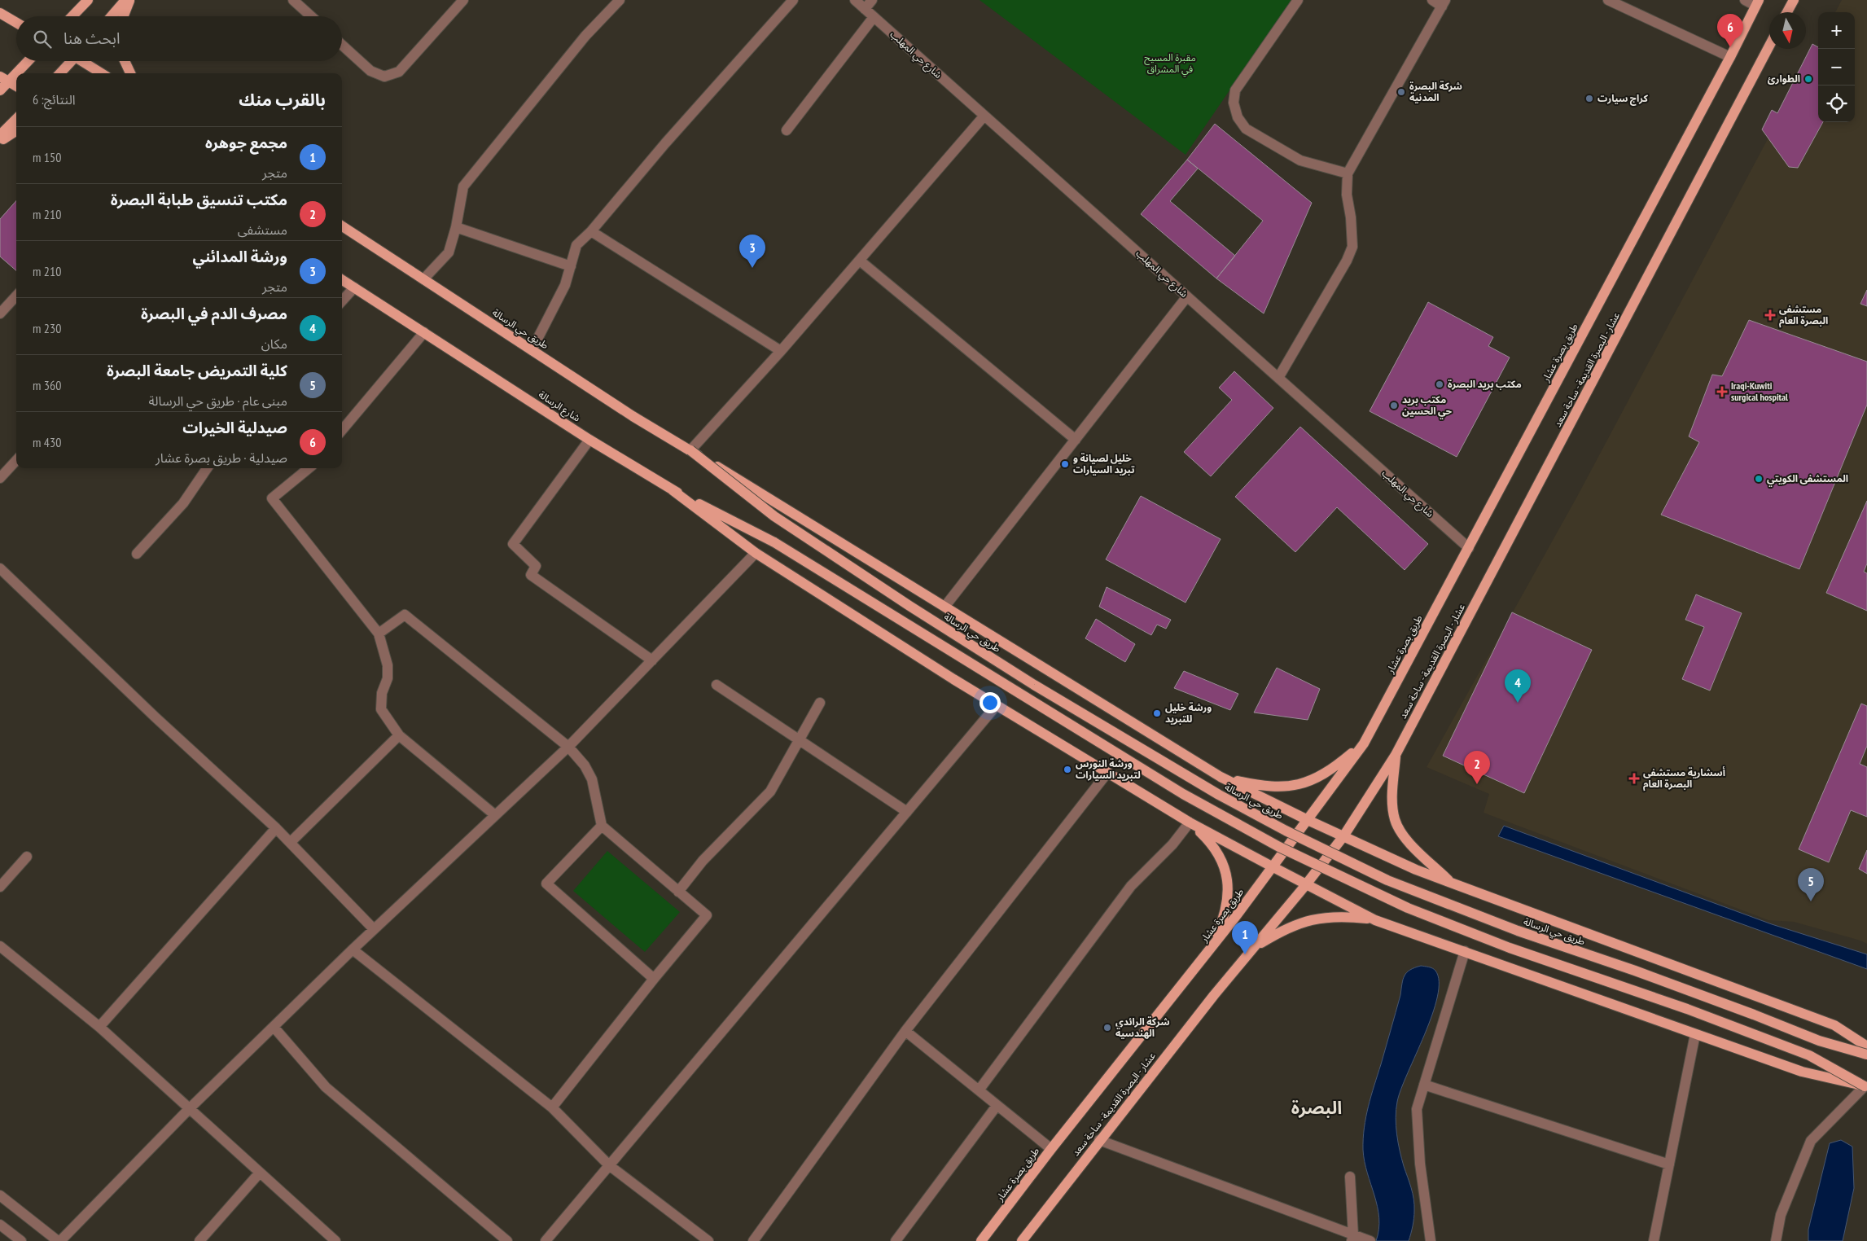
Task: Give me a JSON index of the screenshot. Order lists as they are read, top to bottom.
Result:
{
  "streets": {
    "main road": [
      "طريق حي الرسالة",
      "طريق بصرة عشار",
      "عشار - البصرة القديمة - ساحة سعد",
      "شارع الرسالة"
    ],
    "street": ["شارع حي المهلب"]
  },
  "crossings": [
    ["شارع حي المهلب", "طريق بصرة عشار"],
    ["طريق حي الرسالة", "طريق بصرة عشار"],
    ["طريق حي الرسالة", "عشار - البصرة القديمة - ساحة سعد"]
  ],
  "districts": ["البصرة"],
  "parks": ["مقبرة المسيح في المشراق"],
  "places": {
    "other": [
      "الطوارئ",
      "شركة البصرة المدنية",
      "كراج سيارت",
      "مكتب بريد البصرة",
      "مكتب بريد حي الحسين",
      "خليل لصيانة و تبريد السيارات",
      "المستشفى الكويتي",
      "ورشة خليل للتبريد",
      "ورشة النورس لتبريد السيارات",
      "شركة الرائدي الهندسية"
    ],
    "health": ["مستشفى البصرة العام", "Iraqi-Kuwiti surgical hospital", "أسشارية مستشفى البصرة العام"]
  },
  "north": "bottom",
  "page": {
    "map_buttons": ["+", "−"],
    "pins": [
      "6",
      "3",
      "4",
      "2",
      "5",
      "1"
    ],
    "search": "ابحث هنا",
    "heading": ["بالقرب منك", "النتائج: 6"],
    "list": [
      {
        "mark": "1",
        "name": "مجمع جوهره",
        "note": "متجر",
        "value": "150 m"
      },
      {
        "mark": "2",
        "name": "مكتب تنسيق طبابة البصرة",
        "note": "مستشفى",
        "value": "210 m"
      },
      {
        "mark": "3",
        "name": "ورشة المدائني",
        "note": "متجر",
        "value": "210 m"
      },
      {
        "mark": "4",
        "name": "مصرف الدم في البصرة",
        "note": "مكان",
        "value": "230 m"
      },
      {
        "mark": "5",
        "name": "كلية التمريض جامعة البصرة",
        "note": "مبنى عام · طريق حي الرسالة",
        "value": "360 m"
      },
      {
        "mark": "6",
        "name": "صيدلية الخيرات",
        "note": "صيدلية · طريق بصرة عشار",
        "value": "430 m"
      }
    ]
  }
}
